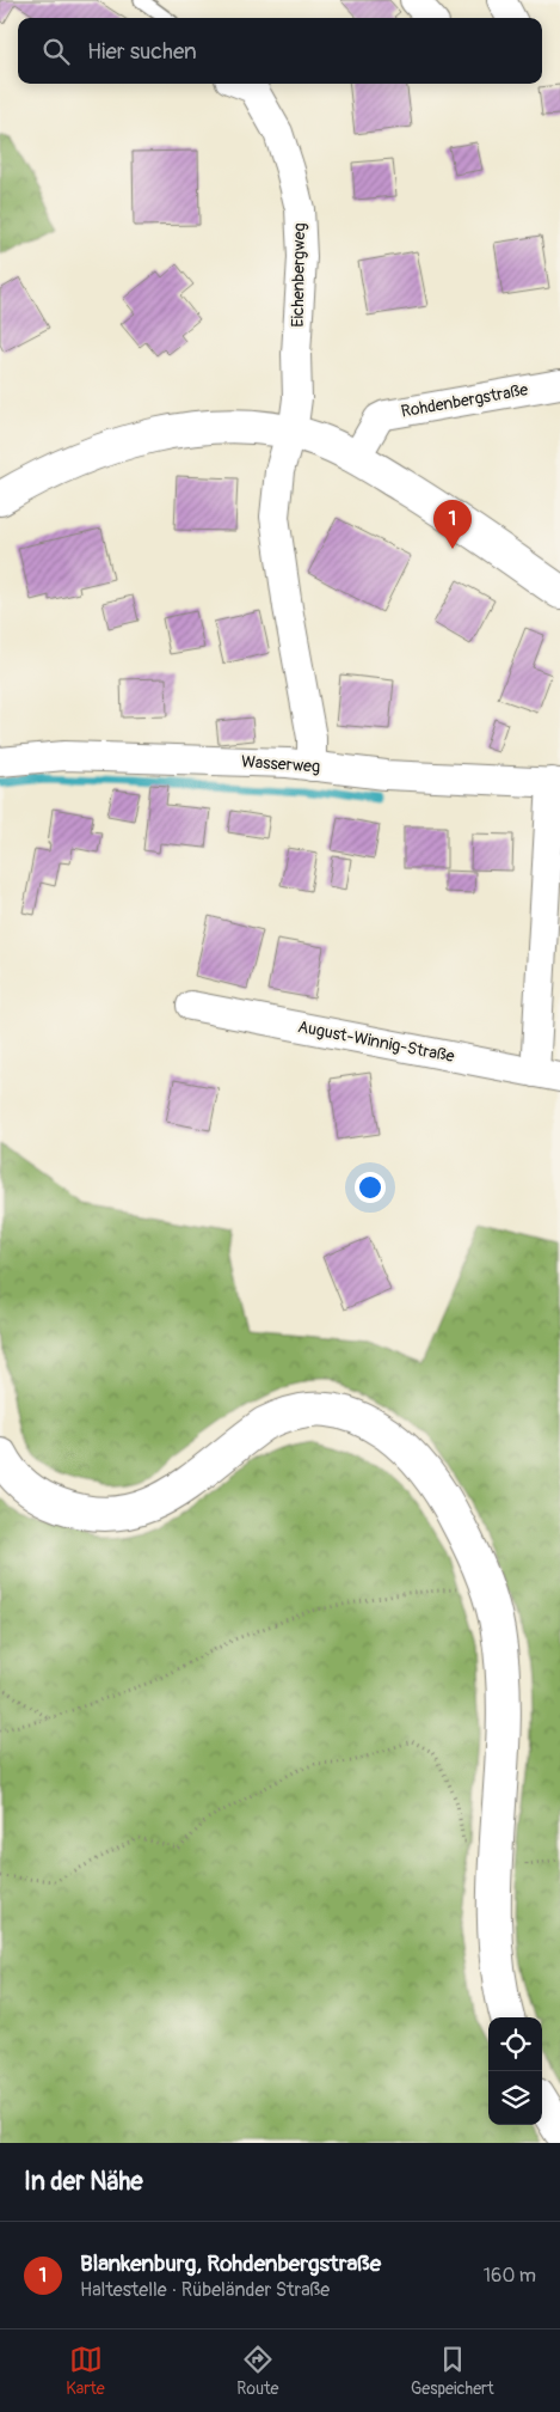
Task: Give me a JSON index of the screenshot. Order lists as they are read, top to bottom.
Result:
{
  "streets": {
    "street": [
      "Eichenbergweg",
      "Rohdenbergstraße",
      "Wasserweg",
      "August-Winnig-Straße"
    ]
  },
  "crossings": [
    ["Eichenbergweg", "Wasserweg"]
  ],
  "page": {
    "search": "Hier suchen",
    "pins": "1",
    "heading": "In der Nähe",
    "list": [
      {
        "mark": "1",
        "name": "Blankenburg, Rohdenbergstraße",
        "note": "Haltestelle · Rübeländer Straße",
        "value": "160 m"
      }
    ],
    "nav": ["Karte", "Route", "Gespeichert"]
  }
}
